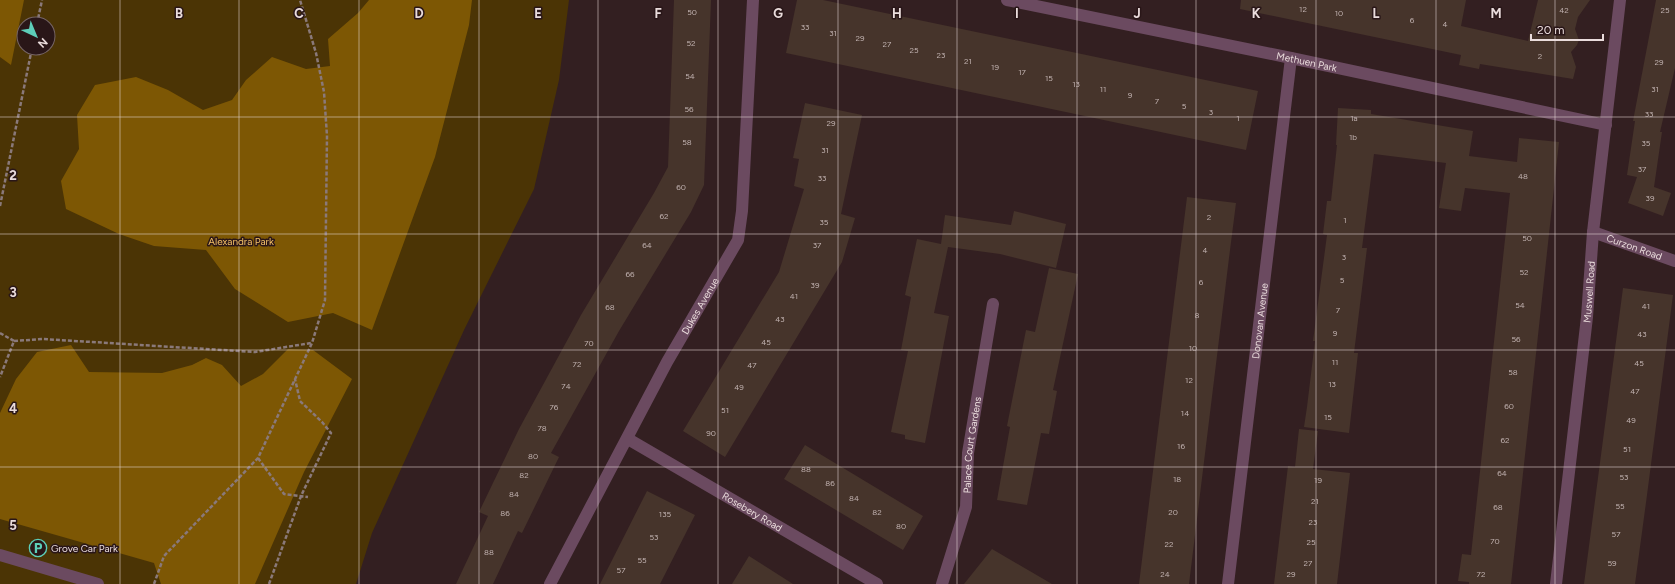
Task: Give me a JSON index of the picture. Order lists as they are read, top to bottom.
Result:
{
  "streets": {
    "street": [
      "Methuen Park",
      "Curzon Road",
      "Muswell Road",
      "Dukes Avenue",
      "Donovan Avenue",
      "Palace Court Gardens",
      "Rosebery Road"
    ]
  },
  "crossings": [
    ["Methuen Park", "Muswell Road"],
    ["Methuen Park", "Donovan Avenue"],
    ["Curzon Road", "Muswell Road"],
    ["Dukes Avenue", "Rosebery Road"]
  ],
  "parks": ["Alexandra Park"],
  "places": {
    "parking": ["Grove Car Park"]
  },
  "house_numbers": [
    "12",
    "42",
    "25",
    "50",
    "10",
    "6",
    "4",
    "33",
    "31",
    "29",
    "52",
    "27",
    "25",
    "23",
    "2",
    "21",
    "29",
    "19",
    "17",
    "54",
    "15",
    "13",
    "11",
    "31",
    "9",
    "7",
    "5",
    "56",
    "3",
    "33",
    "1",
    "1a",
    "29",
    "1b",
    "58",
    "35",
    "31",
    "37",
    "48",
    "33",
    "60",
    "39",
    "62",
    "2",
    "1",
    "35",
    "50",
    "64",
    "37",
    "4",
    "3",
    "52",
    "66",
    "5",
    "6",
    "39",
    "41",
    "54",
    "41",
    "68",
    "7",
    "8",
    "43",
    "9",
    "43",
    "56",
    "45",
    "70",
    "10",
    "11",
    "45",
    "72",
    "47",
    "58",
    "12",
    "13",
    "74",
    "49",
    "47",
    "60",
    "76",
    "51",
    "14",
    "15",
    "49",
    "78",
    "90",
    "62",
    "16",
    "51",
    "80",
    "88",
    "64",
    "82",
    "53",
    "18",
    "19",
    "86",
    "84",
    "84",
    "21",
    "55",
    "68",
    "82",
    "20",
    "86",
    "135",
    "23",
    "80",
    "57",
    "53",
    "70",
    "25",
    "22",
    "88",
    "55",
    "27",
    "59",
    "57",
    "24",
    "29",
    "72"
  ],
  "scale_bar": "20 m",
  "north": "bottom right",
  "grid": {
    "columns": [
      "B",
      "C",
      "D",
      "E",
      "F",
      "G",
      "H",
      "I",
      "J",
      "K",
      "L",
      "M"
    ],
    "rows": [
      "2",
      "3",
      "4",
      "5"
    ]
  }
}
